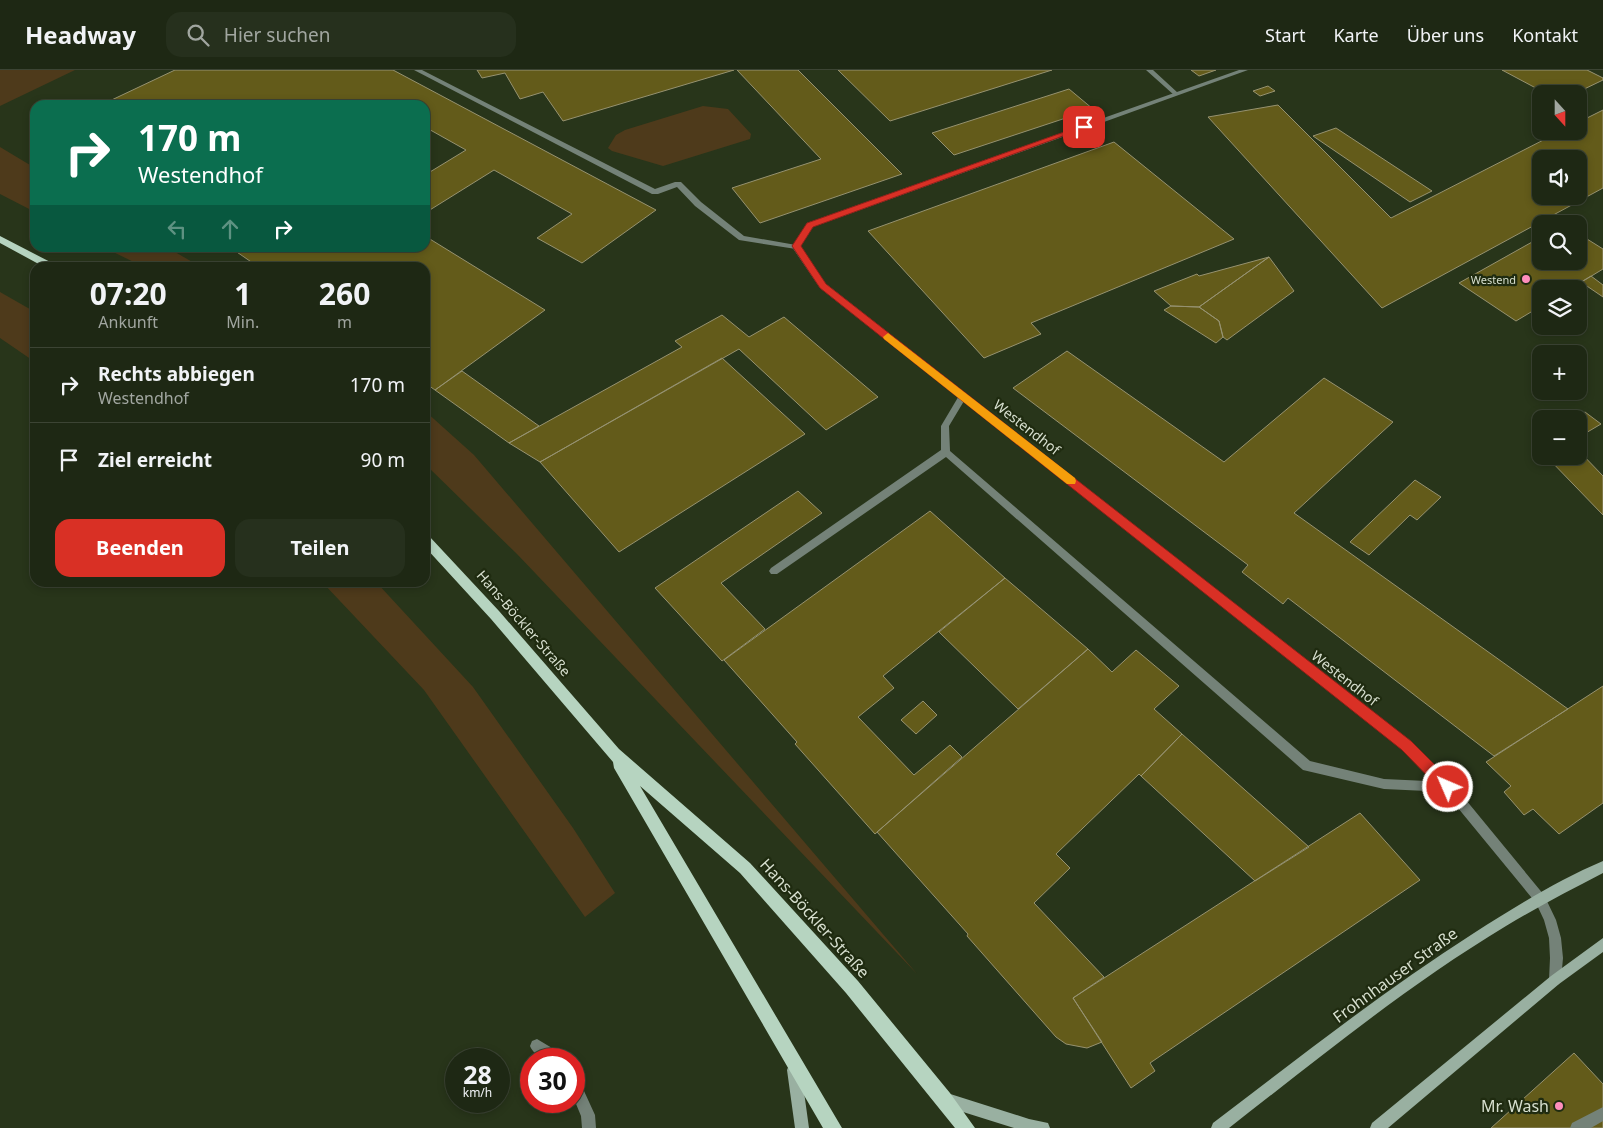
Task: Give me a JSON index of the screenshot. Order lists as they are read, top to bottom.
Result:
{
  "streets": {
    "main road": ["Hans-Böckler-Straße", "Frohnhauser Straße"],
    "street": ["Westendhof"]
  },
  "crossings": [
    ["Westendhof", "Frohnhauser Straße"]
  ],
  "places": ["Westend", "Mr. Wash"],
  "north": "bottom",
  "page": {
    "header": "Headway",
    "search": "Hier suchen",
    "nav": [
      "Start",
      "Karte",
      "Über uns",
      "Kontakt"
    ],
    "map_buttons": ["+", "−"],
    "turn": ["170 m", "Westendhof"],
    "eta": [
      "07:20",
      "Ankunft",
      "1",
      "Min.",
      "260",
      "m"
    ],
    "list": [
      {
        "name": "Rechts abbiegen",
        "note": "Westendhof",
        "value": "170 m"
      },
      {
        "name": "Ziel erreicht",
        "value": "90 m"
      }
    ],
    "buttons": ["Beenden", "Teilen"],
    "speed": "28 km/h",
    "limit": "30"
  }
}
